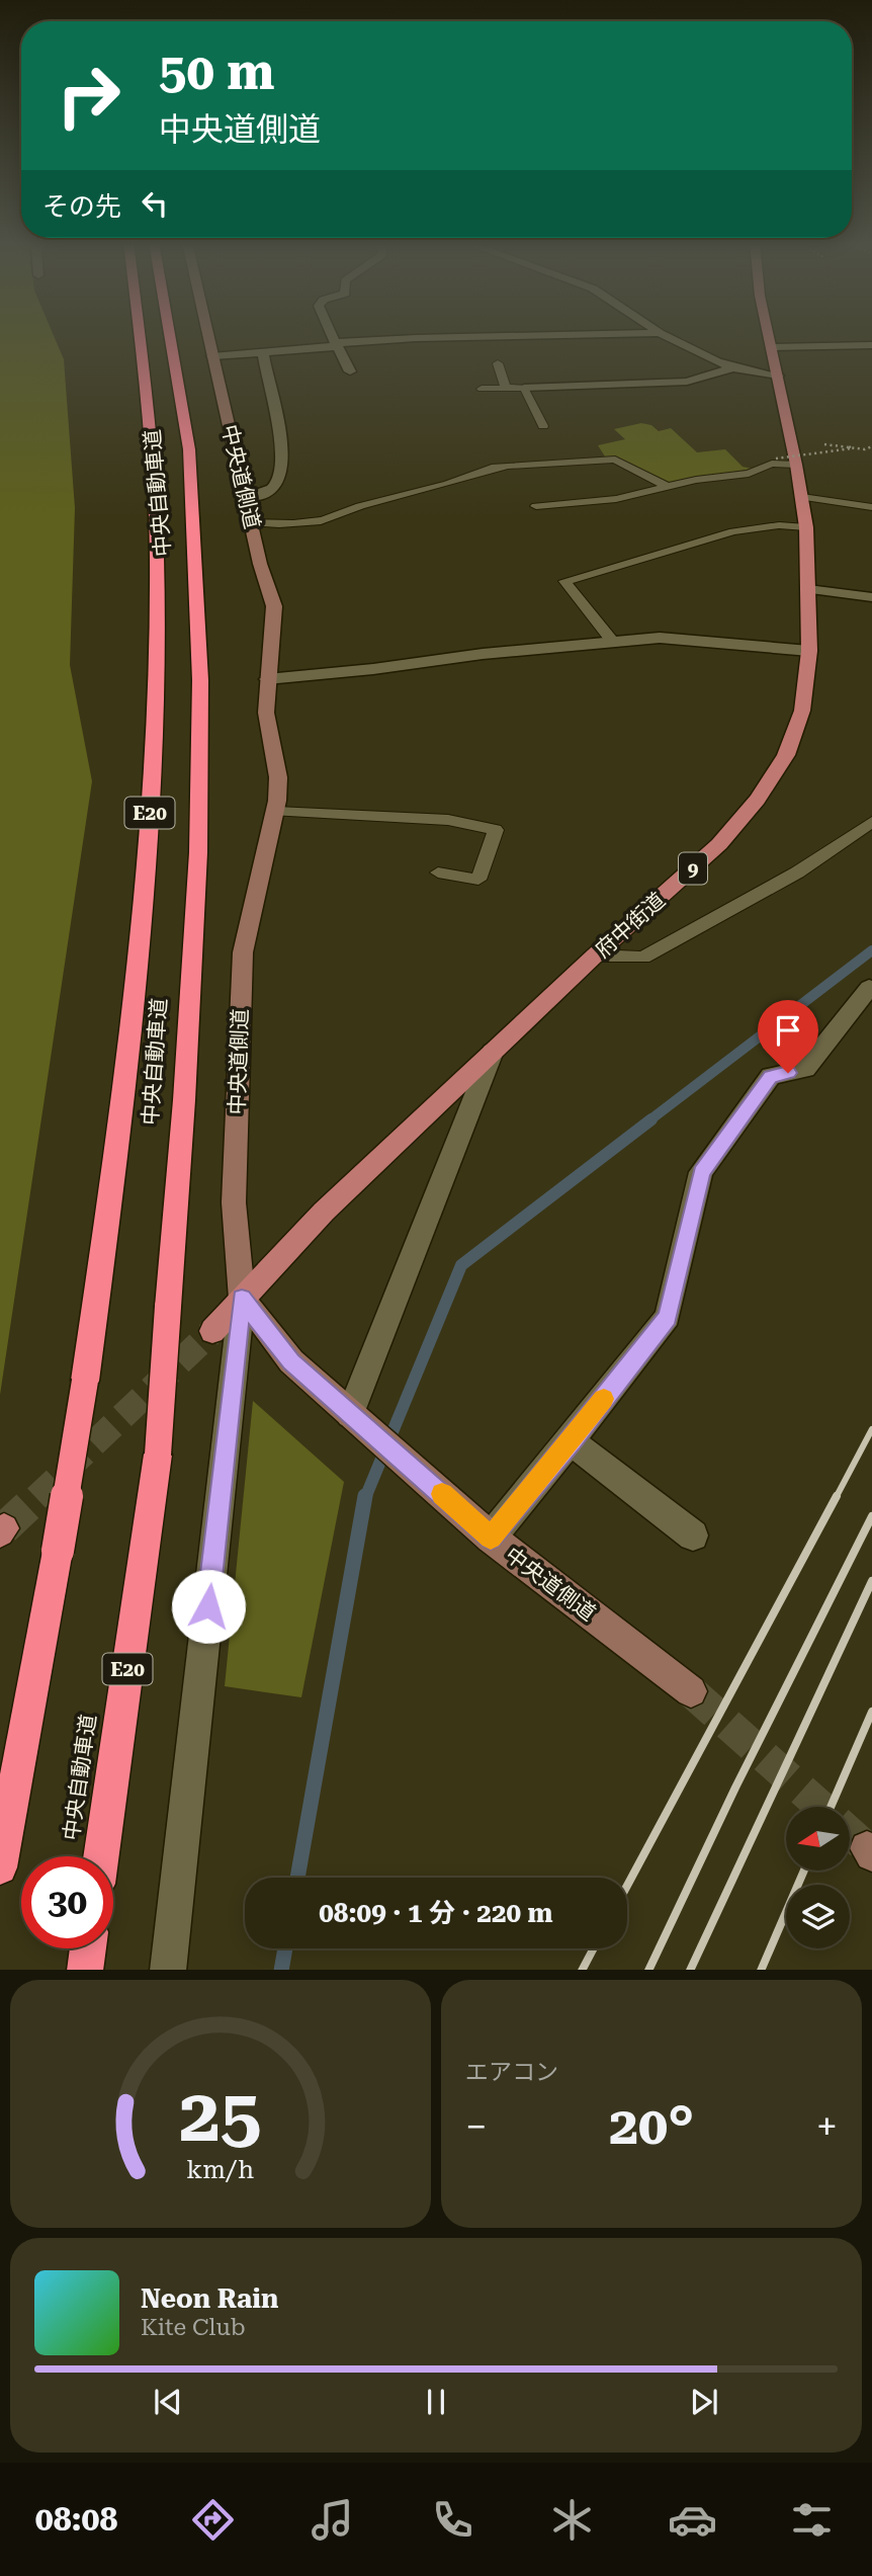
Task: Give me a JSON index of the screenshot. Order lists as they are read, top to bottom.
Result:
{
  "streets": {
    "highway": ["中央自動車道", "E20"],
    "main road": ["9", "府中街道"],
    "street": ["中央道側道"]
  },
  "crossings": [
    ["中央道側道", "府中街道"]
  ],
  "north": "left",
  "page": {
    "turn": ["50 m", "中央道側道"],
    "then": "その先",
    "limit": "30",
    "trip": "08:09 · 1 分 · 220 m",
    "tile": "エアコン",
    "heat": ["−", "20°", "+"],
    "song": ["Neon Rain", "Kite Club"],
    "tabs": "08:08",
    "gauge": ["25", "km/h"]
  }
}
